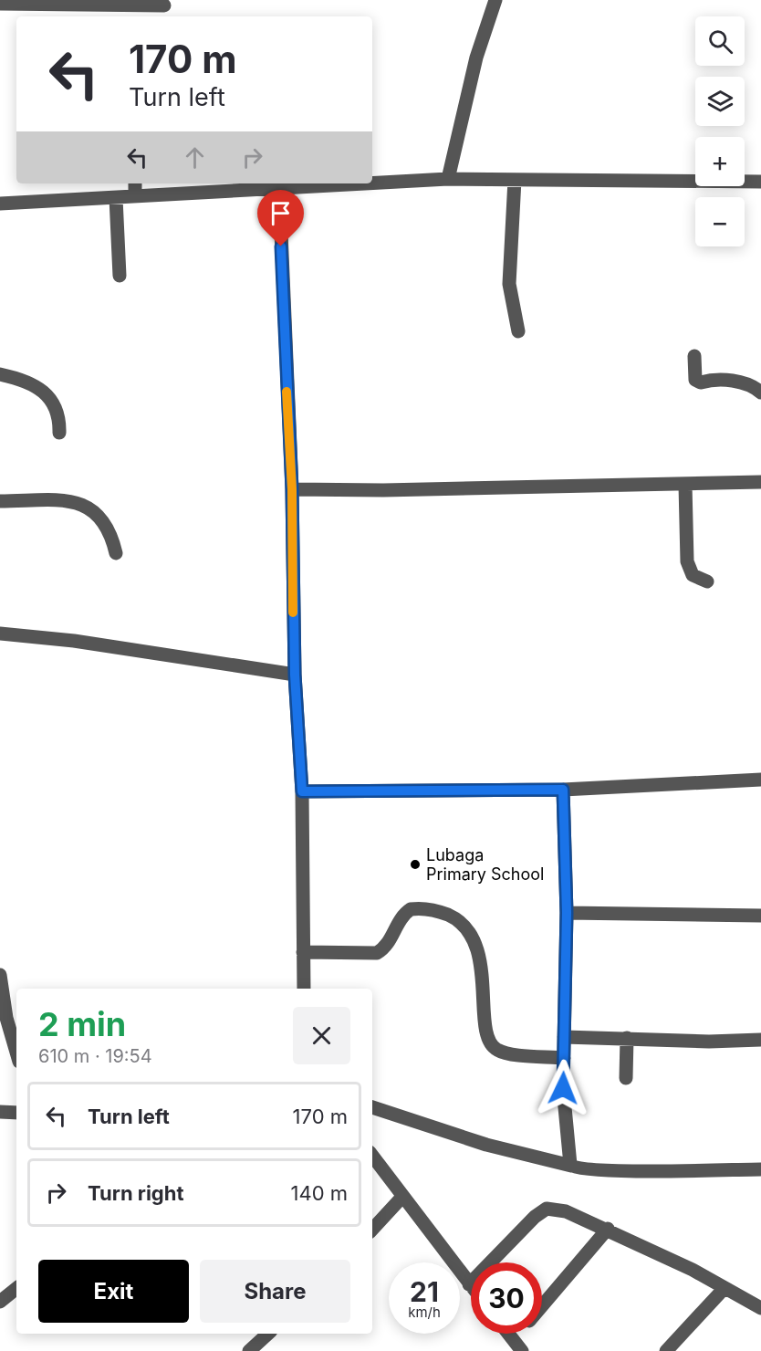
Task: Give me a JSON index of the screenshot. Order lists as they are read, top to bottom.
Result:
{
  "places": ["Lubaga Primary School"],
  "page": {
    "map_buttons": ["+", "−"],
    "turn": ["170 m", "Turn left"],
    "heading": ["2 min", "610 m · 19:54"],
    "list": [
      {
        "name": "Turn left",
        "value": "170 m"
      },
      {
        "name": "Turn right",
        "value": "140 m"
      }
    ],
    "buttons": ["Exit", "Share"],
    "speed": "21 km/h",
    "limit": "30"
  }
}
